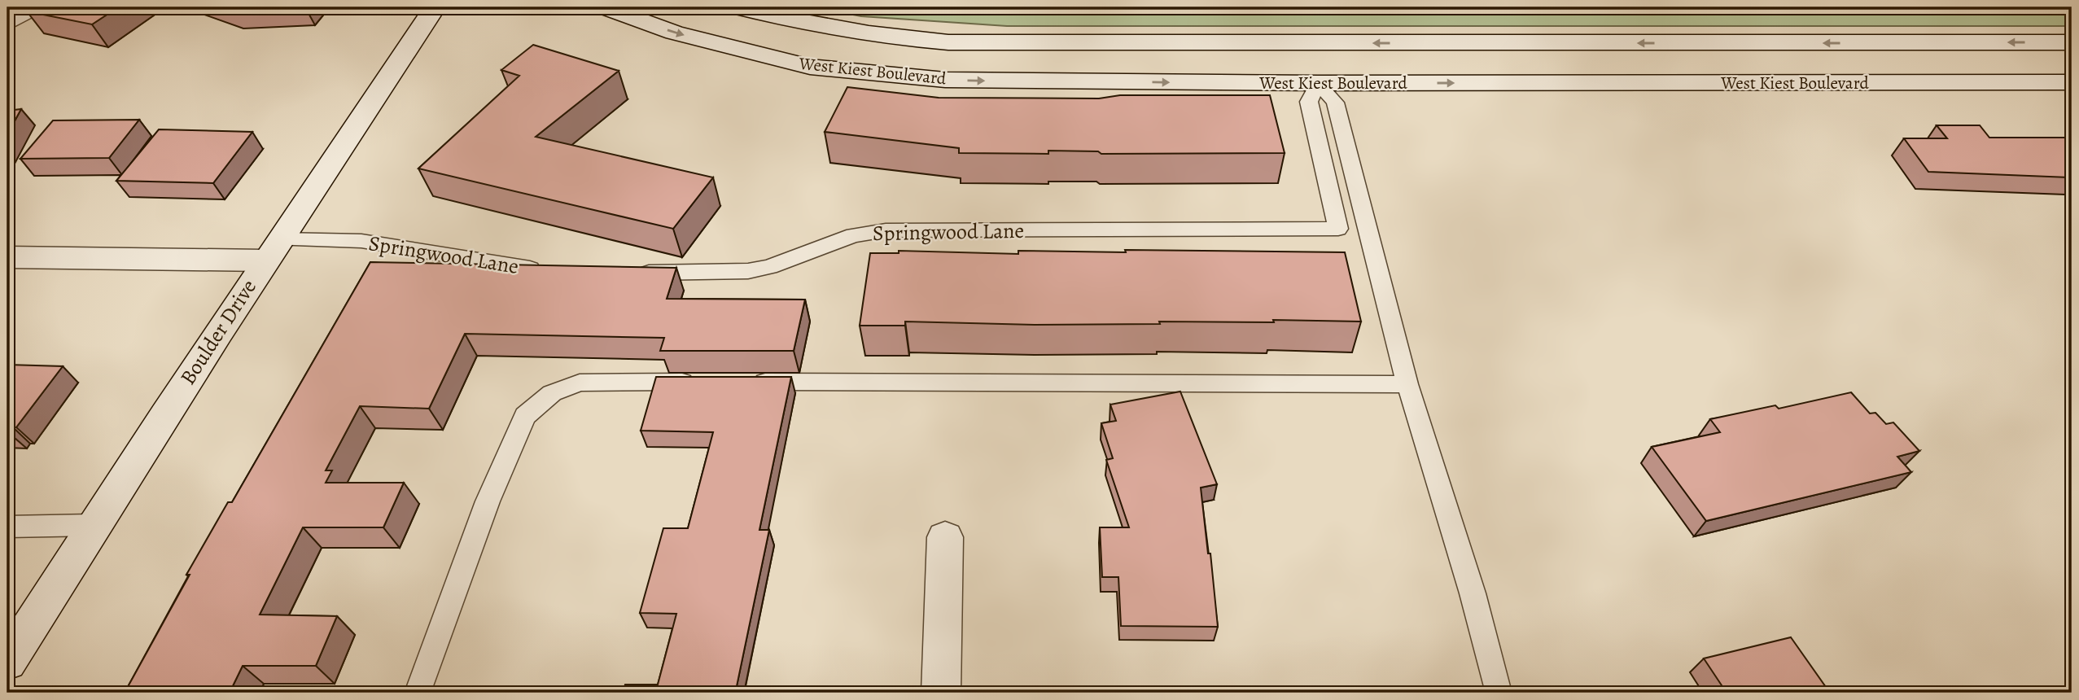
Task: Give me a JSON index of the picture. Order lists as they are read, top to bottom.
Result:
{
  "streets": {
    "main road": ["West Kiest Boulevard", "Springwood Lane", "Boulder Drive"]
  },
  "crossings": [
    ["West Kiest Boulevard", "Springwood Lane"],
    ["Springwood Lane", "Boulder Drive"]
  ]
}
